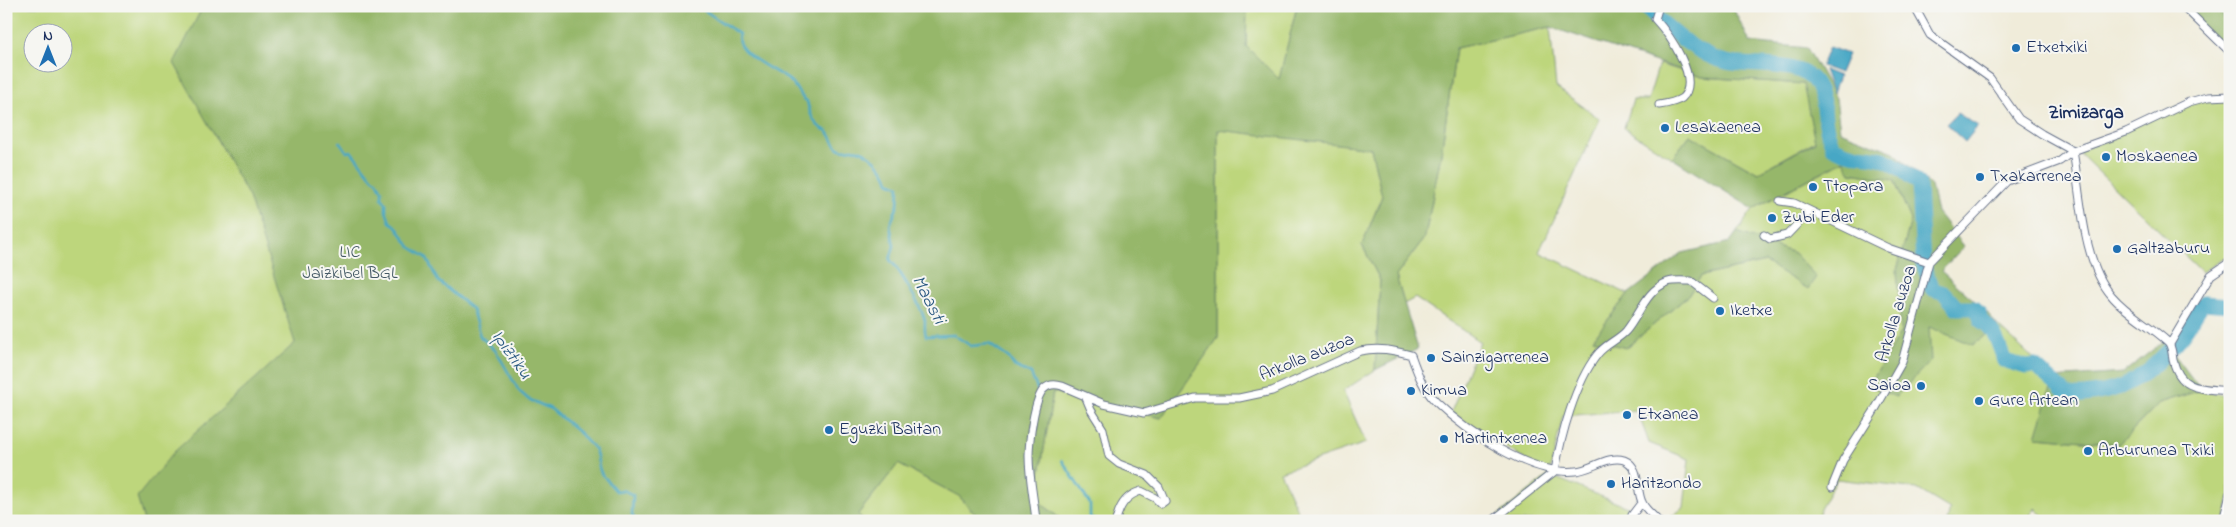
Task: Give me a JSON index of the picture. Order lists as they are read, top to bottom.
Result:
{
  "streets": {
    "street": ["Arkolla auzoa"]
  },
  "districts": ["Zimizarga"],
  "water": ["Maasti", "Ipiztiku"],
  "parks": ["LIC Jaizkibel BGL"],
  "places": [
    "Etxetxiki",
    "Lesakaenea",
    "Moskaenea",
    "Txakarrenea",
    "Ttopara",
    "Zubi Eder",
    "Galtzaburu",
    "Iketxe",
    "Sainzigarrenea",
    "Saioa",
    "Kimua",
    "Gure Artean",
    "Etxanea",
    "Eguzki Baitan",
    "Martintxenea",
    "Arburunea Txiki",
    "Haritzondo"
  ],
  "north": "top"
}
